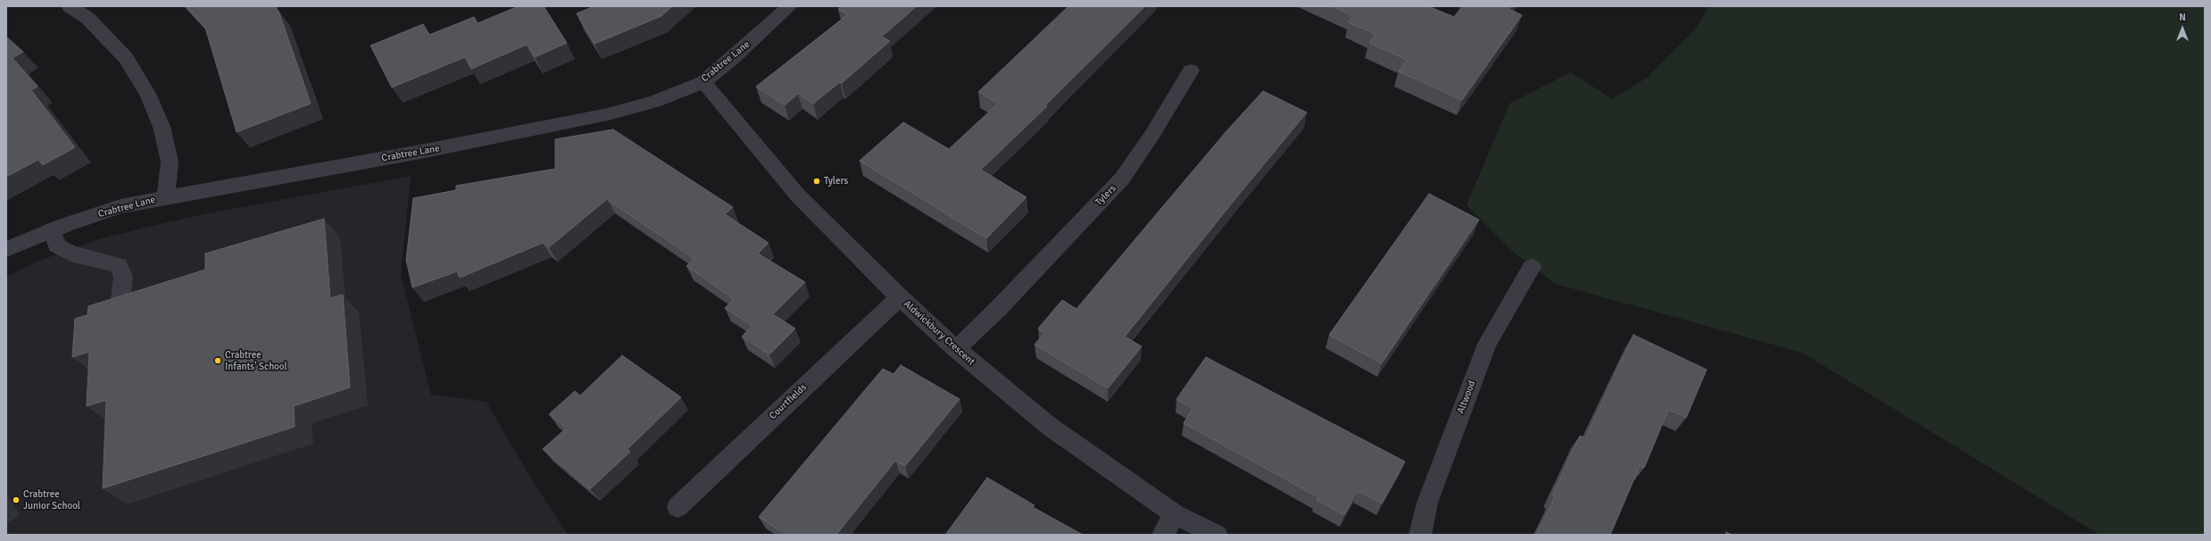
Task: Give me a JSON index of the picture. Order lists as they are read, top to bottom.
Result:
{
  "streets": {
    "street": [
      "Crabtree Lane",
      "Tylers",
      "Aldwickbury Crescent",
      "Altwood",
      "Courtfields"
    ]
  },
  "crossings": [
    ["Crabtree Lane", "Aldwickbury Crescent"],
    ["Tylers", "Aldwickbury Crescent"],
    ["Aldwickbury Crescent", "Courtfields"]
  ],
  "places": ["Tylers", "Crabtree Infants' School", "Crabtree Junior School"],
  "north": "top"
}
